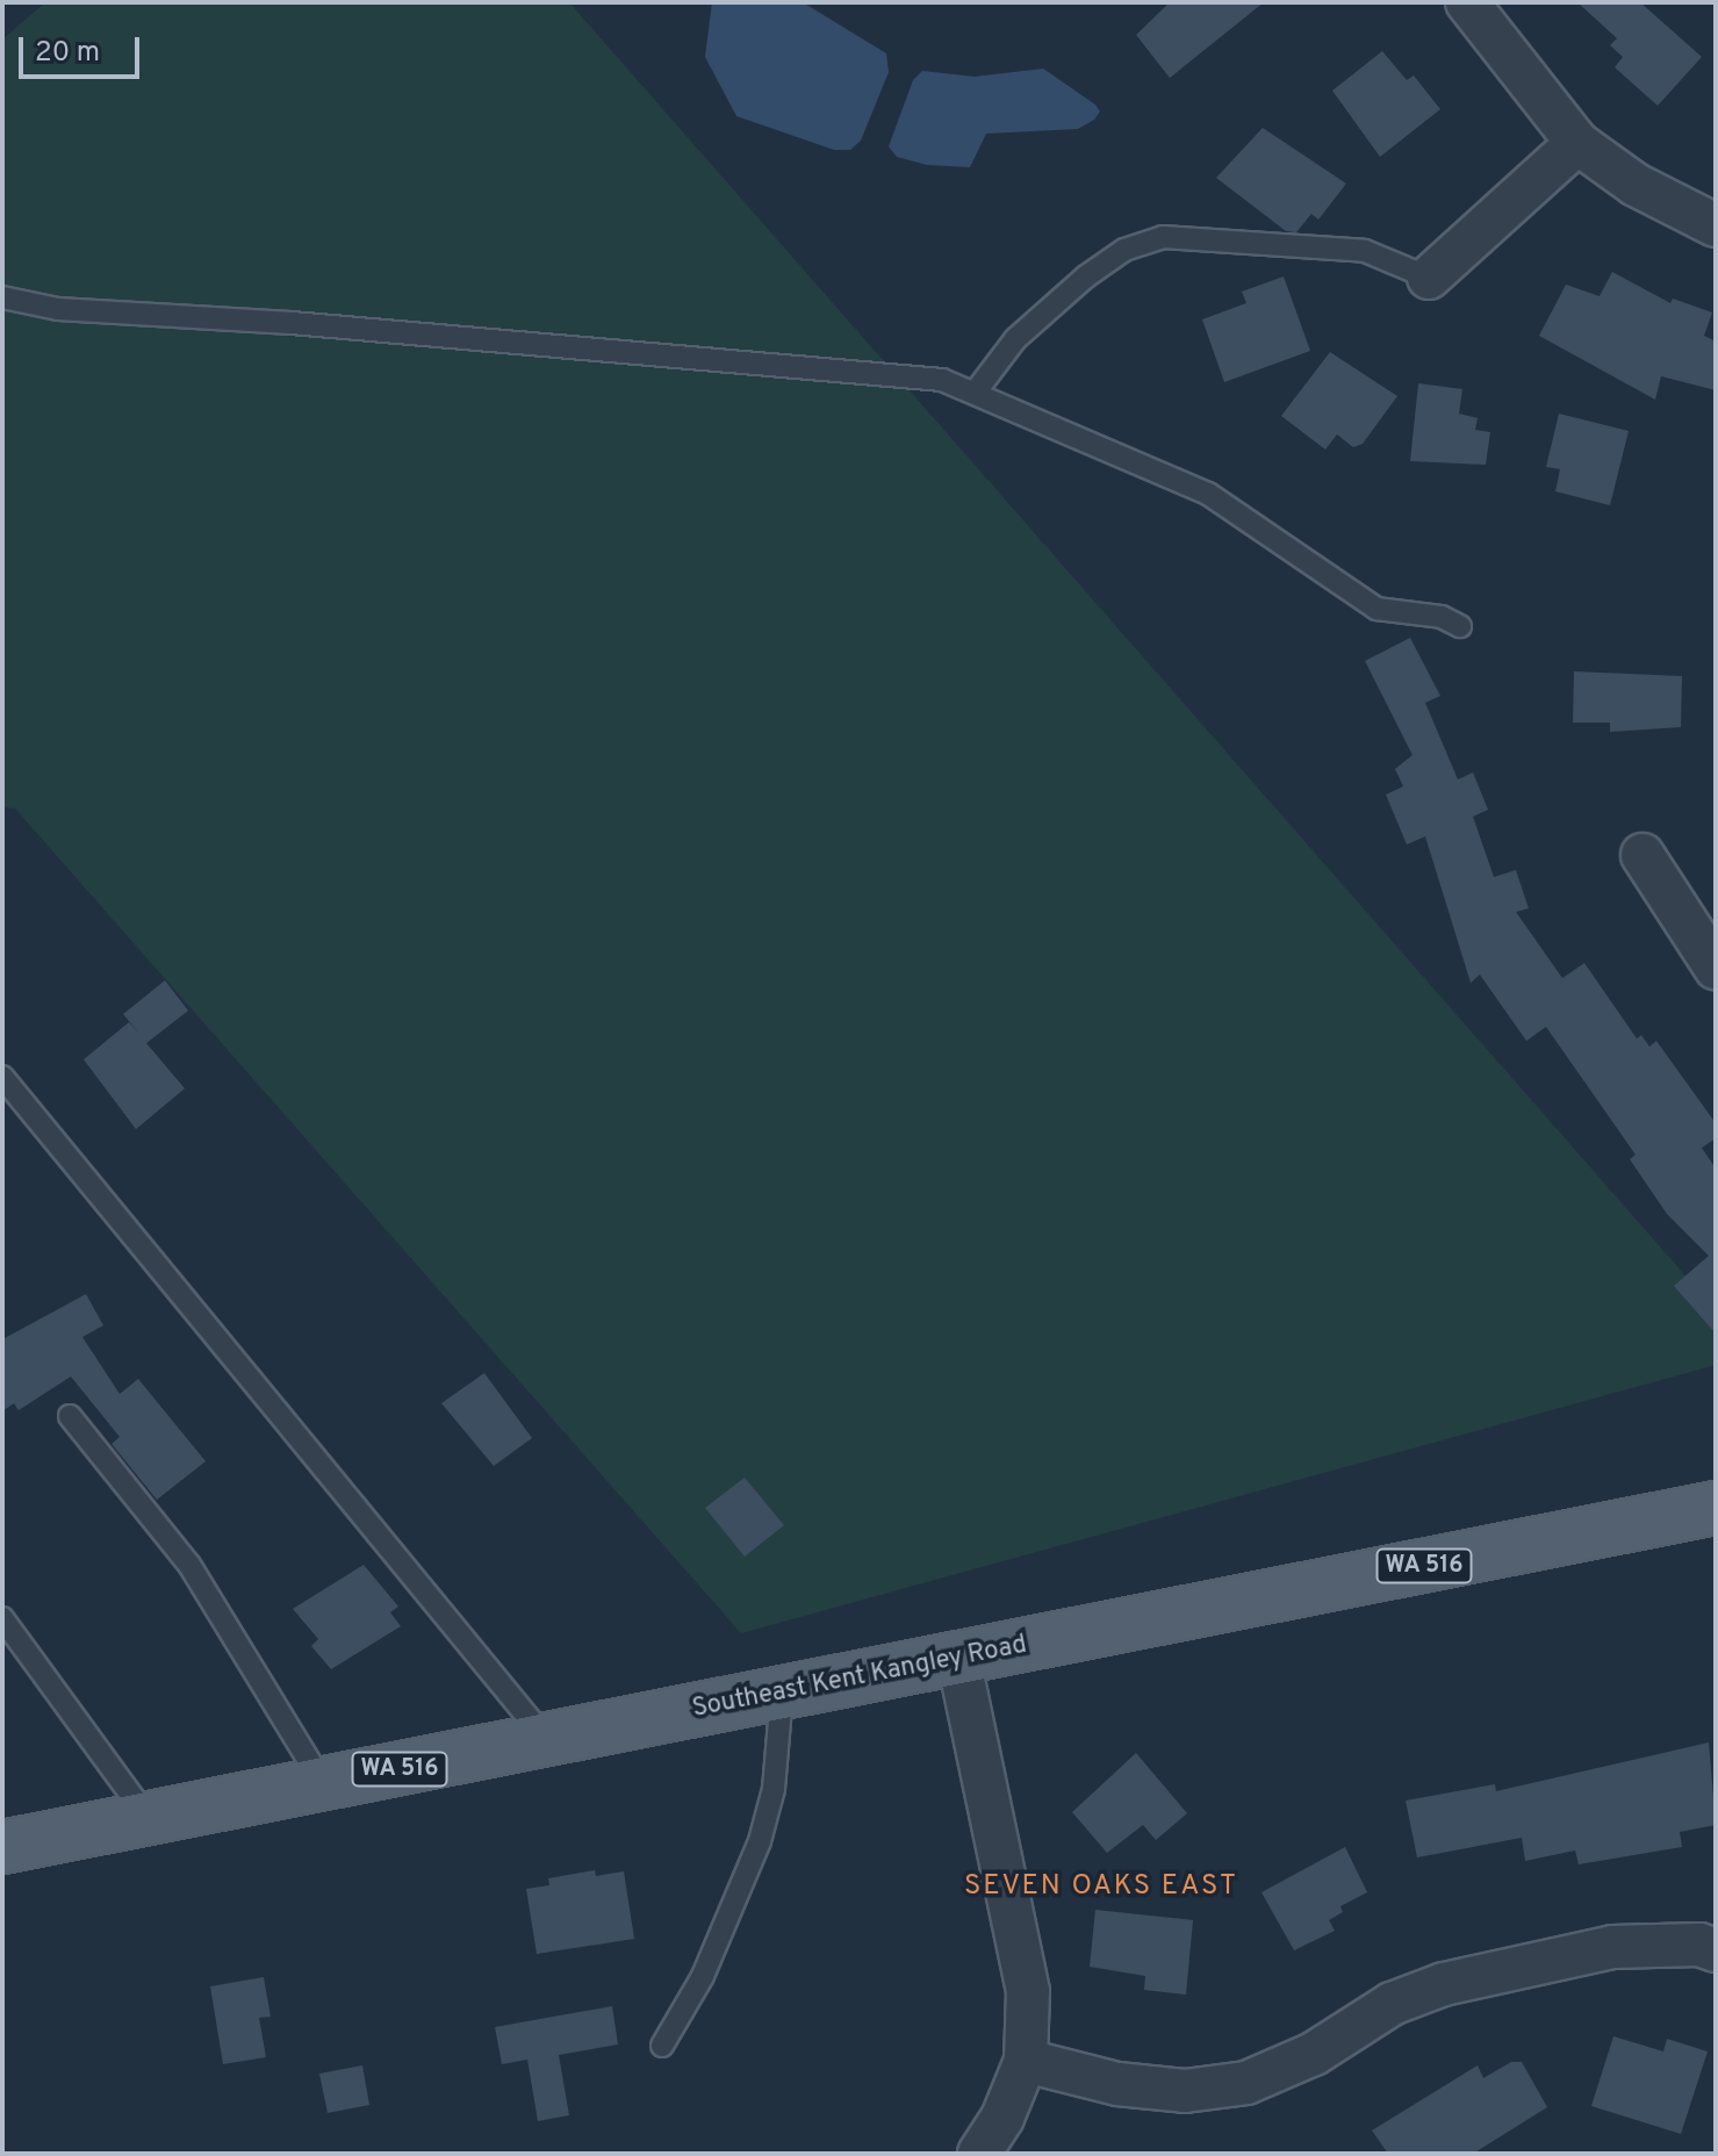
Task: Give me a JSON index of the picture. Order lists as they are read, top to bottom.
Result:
{
  "streets": {
    "main road": ["WA 516", "Southeast Kent Kangley Road"]
  },
  "districts": ["SEVEN OAKS EAST"],
  "scale_bar": "20 m"
}
